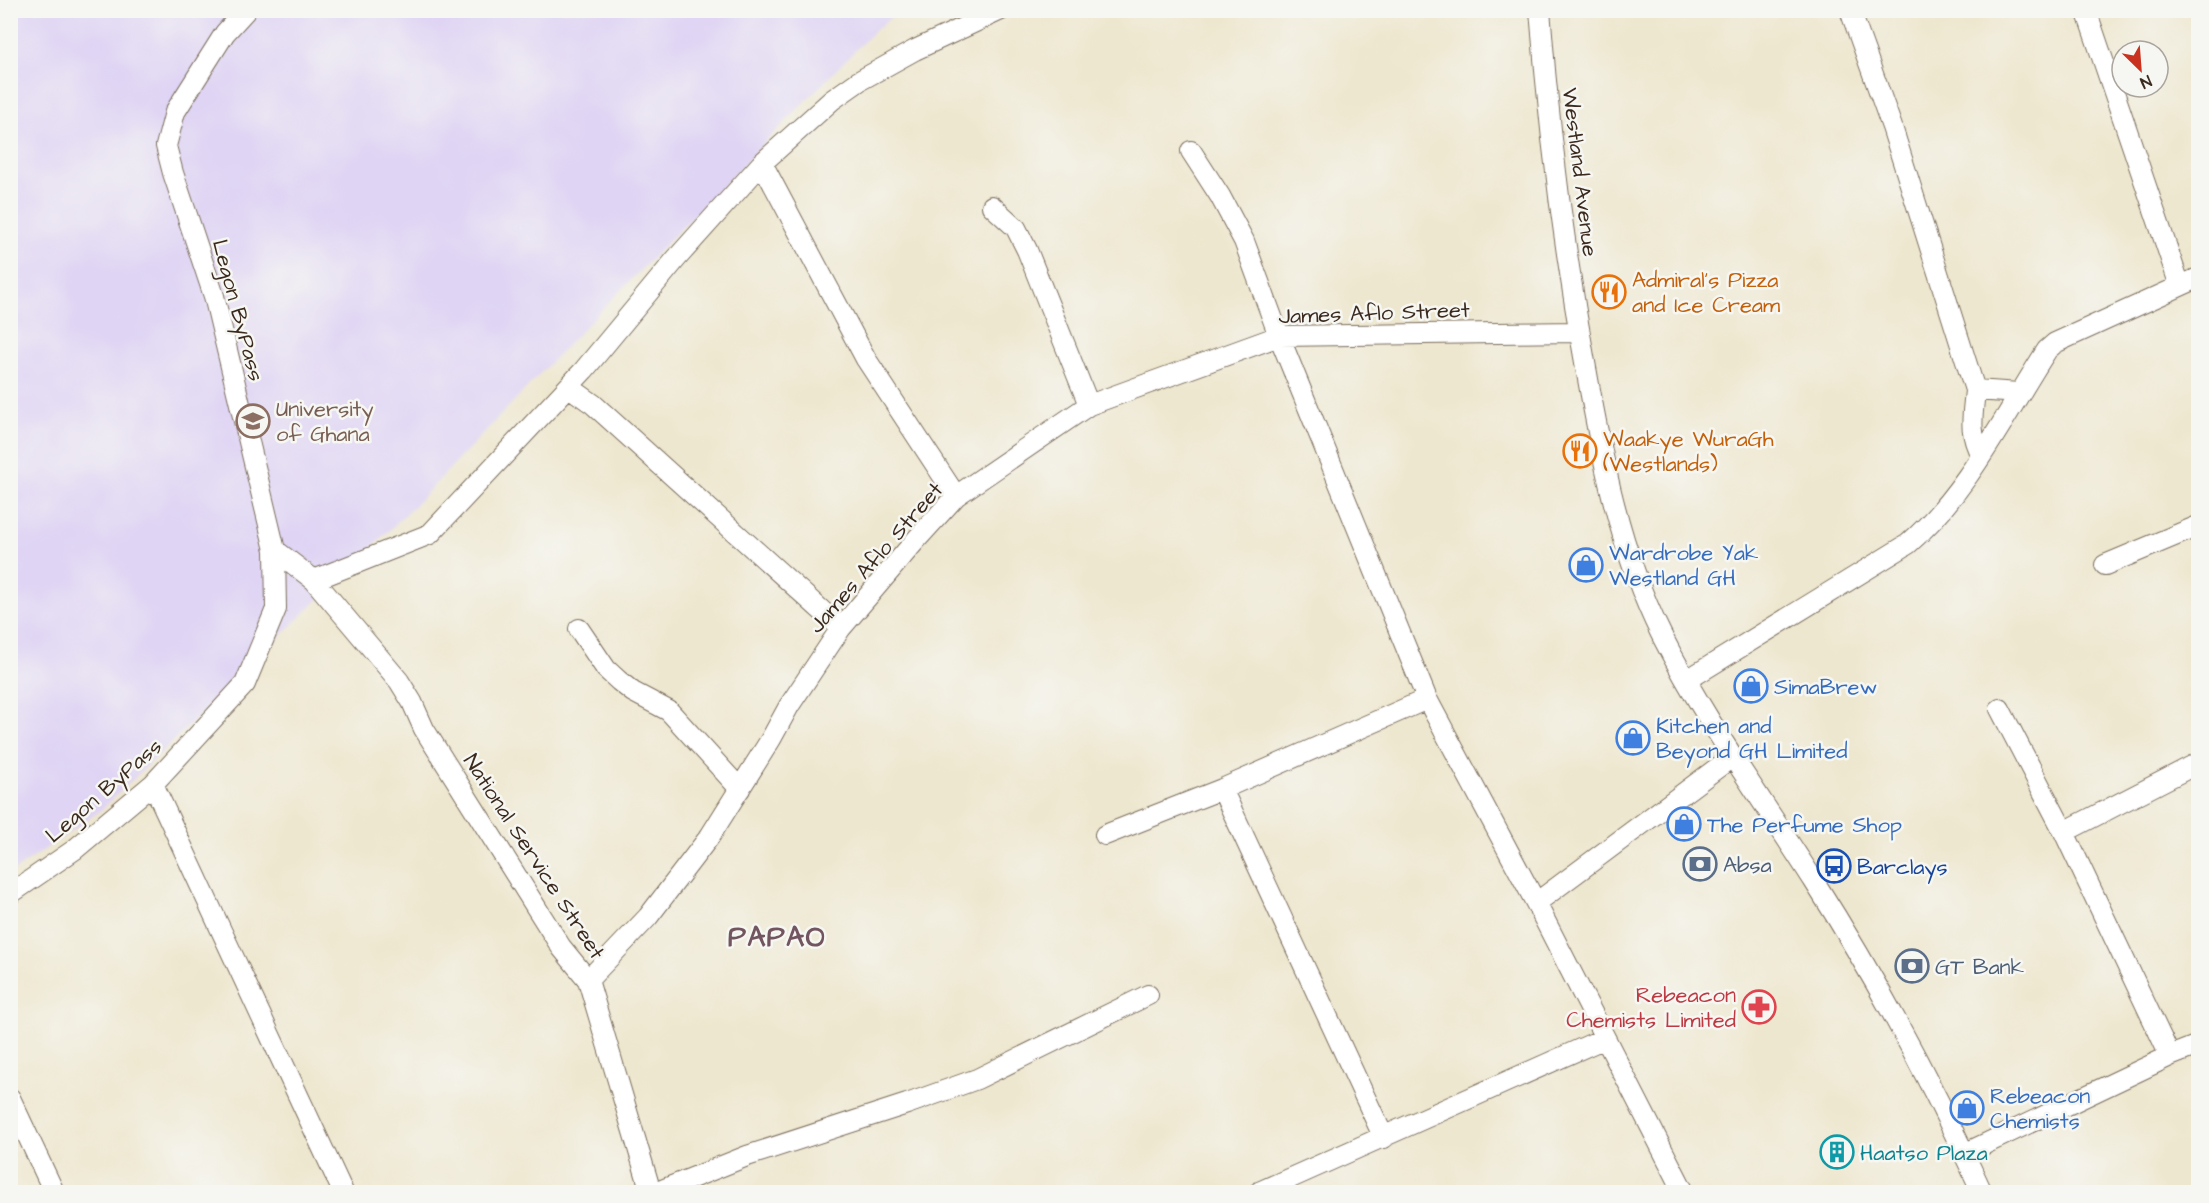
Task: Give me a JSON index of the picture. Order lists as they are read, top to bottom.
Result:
{
  "streets": {
    "street": [
      "Westland Avenue",
      "Legon ByPass",
      "James Aflo Street",
      "National Service Street"
    ]
  },
  "crossings": [
    ["Westland Avenue", "James Aflo Street"],
    ["Legon ByPass", "National Service Street"],
    ["James Aflo Street", "National Service Street"]
  ],
  "districts": ["PAPAO"],
  "places": {
    "restaurant": ["Admiral’s Pizza and Ice Cream", "Waakye WuraGh (Westlands)"],
    "school or university": ["University of Ghana"],
    "shop": [
      "Wardrobe Yak Westland GH",
      "SimaBrew",
      "Kitchen and Beyond GH Limited",
      "The Perfume Shop",
      "Rebeacon Chemists"
    ],
    "bank": ["Absa", "GT Bank"],
    "bus stop": ["Barclays"],
    "pharmacy": ["Rebeacon Chemists Limited"],
    "building": ["Haatso Plaza"]
  },
  "north": "bottom right"
}
